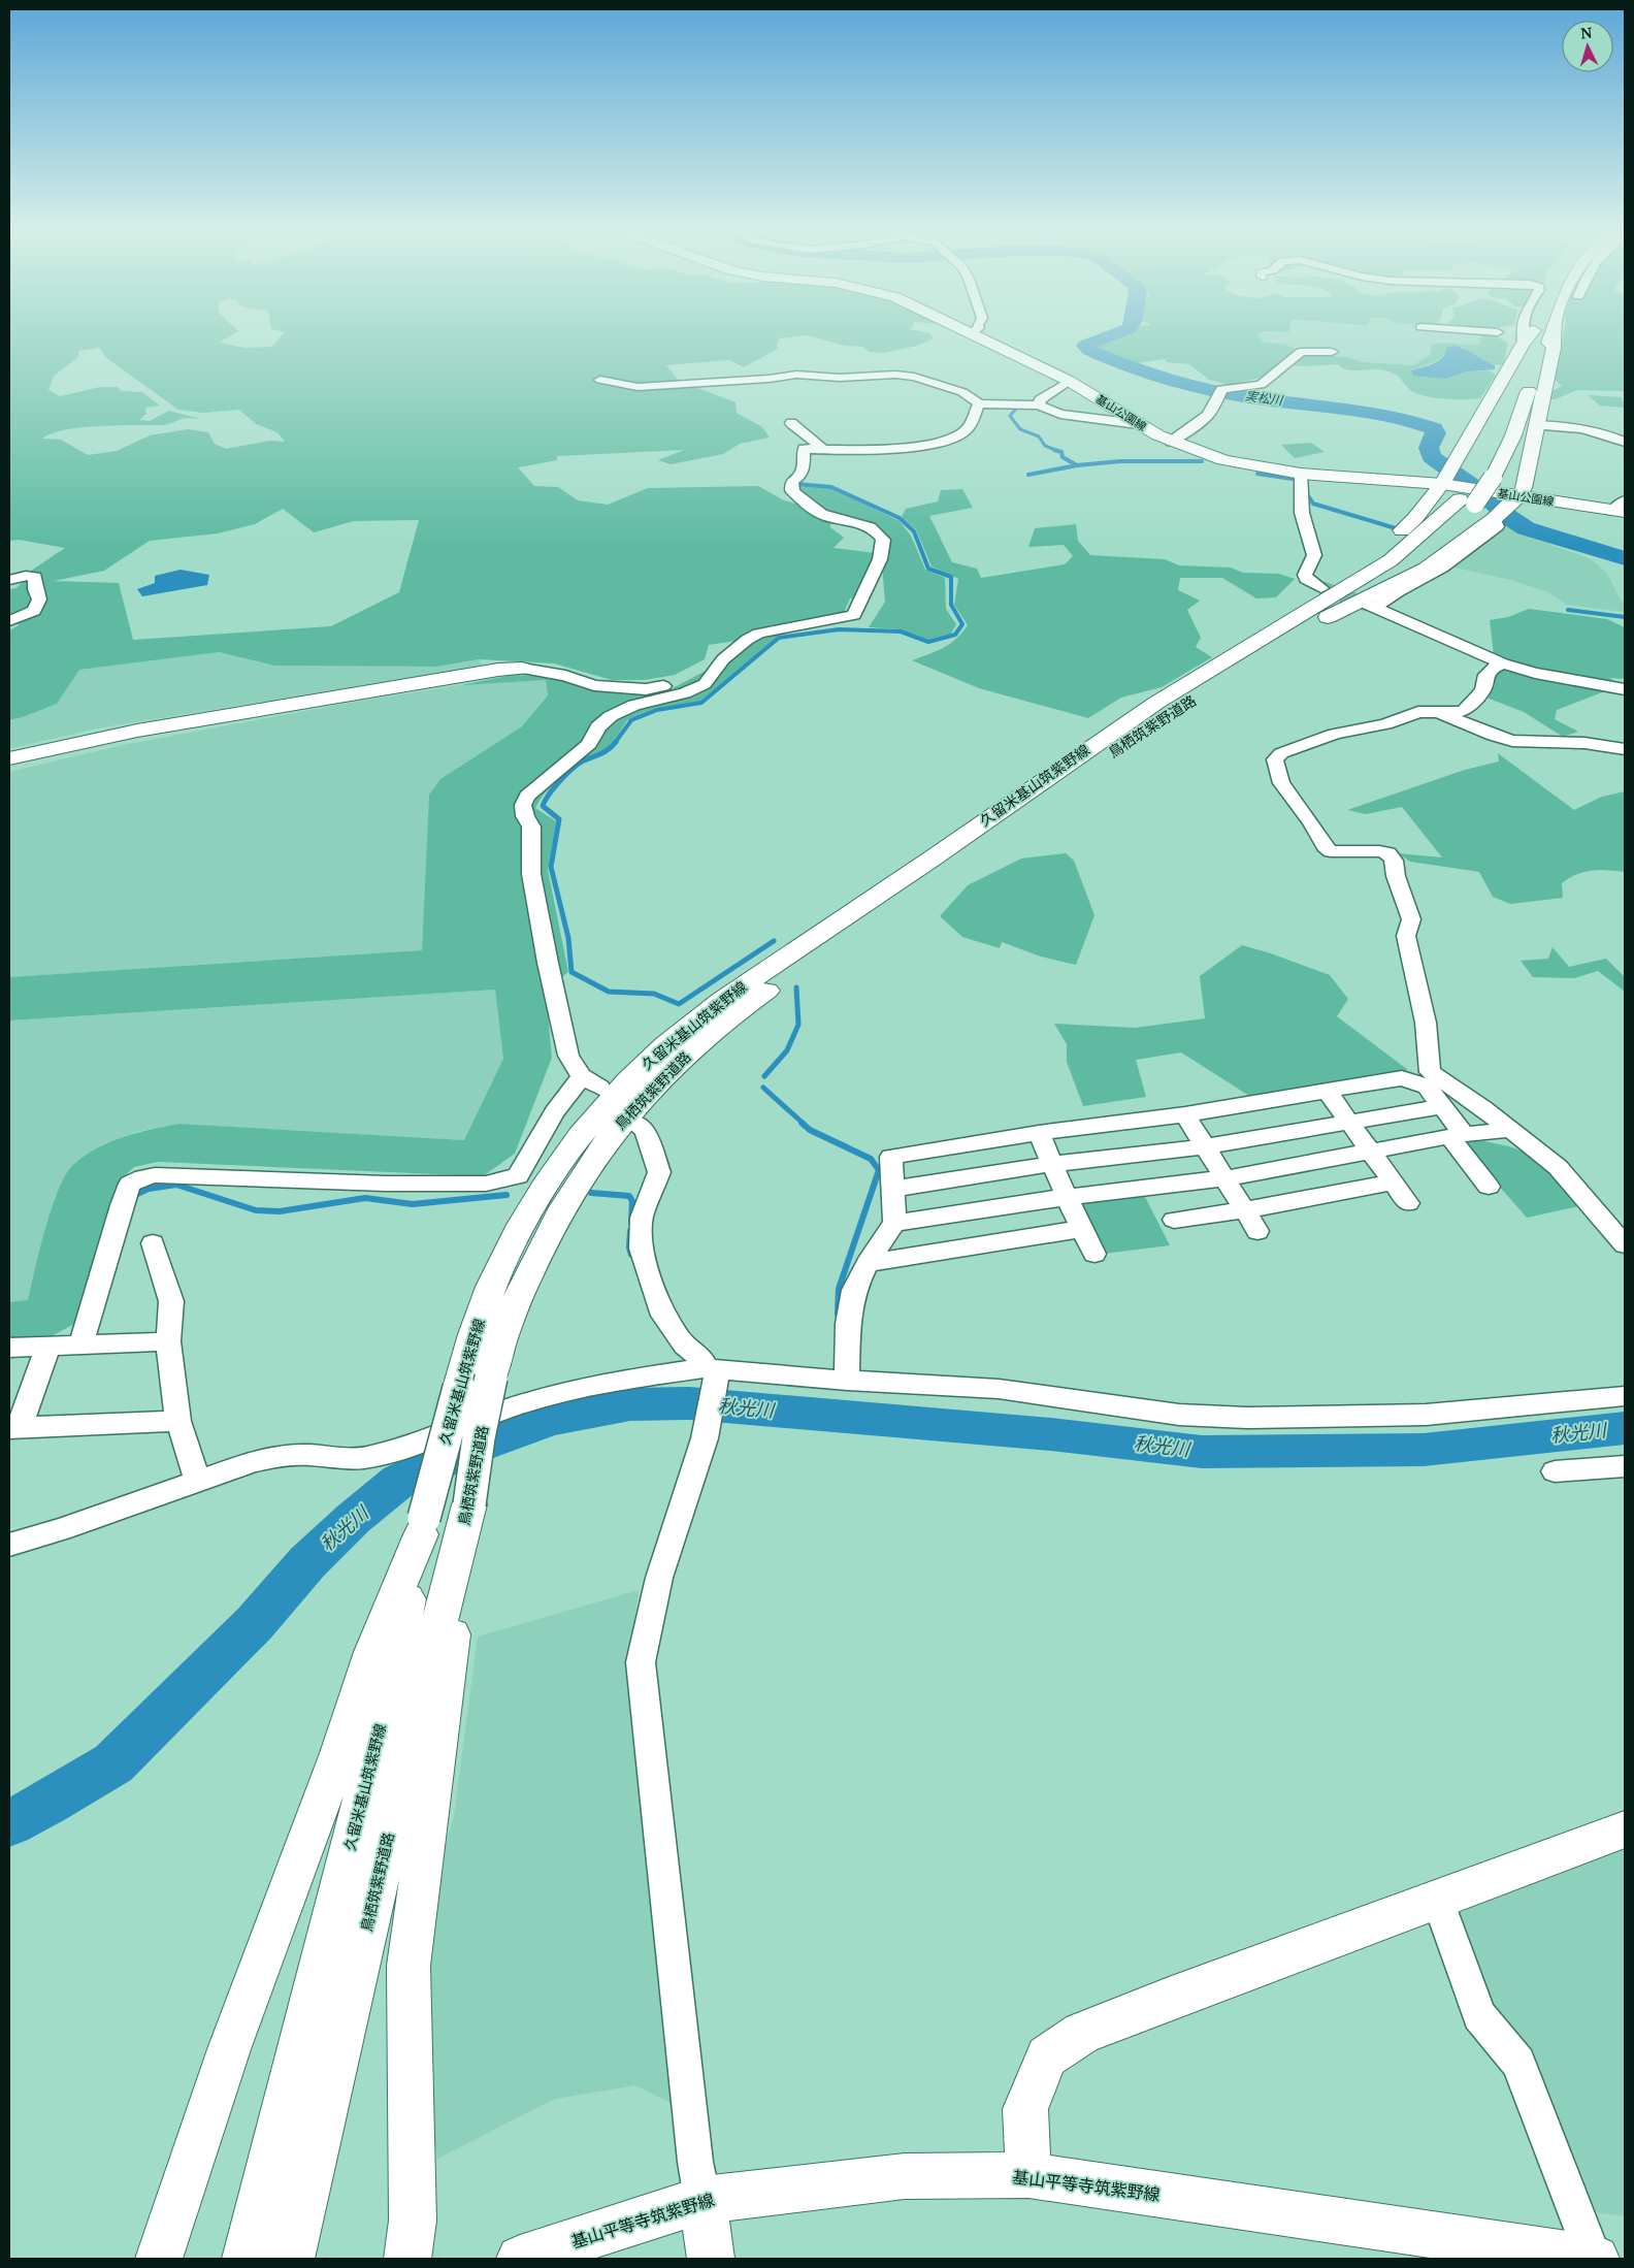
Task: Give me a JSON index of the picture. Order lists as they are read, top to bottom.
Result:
{
  "streets": {
    "main road": [
      "基山公園線",
      "鳥栖筑紫野道路",
      "久留米基山筑紫野線",
      "基山平等寺筑紫野線"
    ]
  },
  "crossings": [
    ["基山公園線", "久留米基山筑紫野線"],
    ["鳥栖筑紫野道路", "久留米基山筑紫野線"]
  ],
  "water": ["実松川", "秋光川"],
  "north": "top"
}
